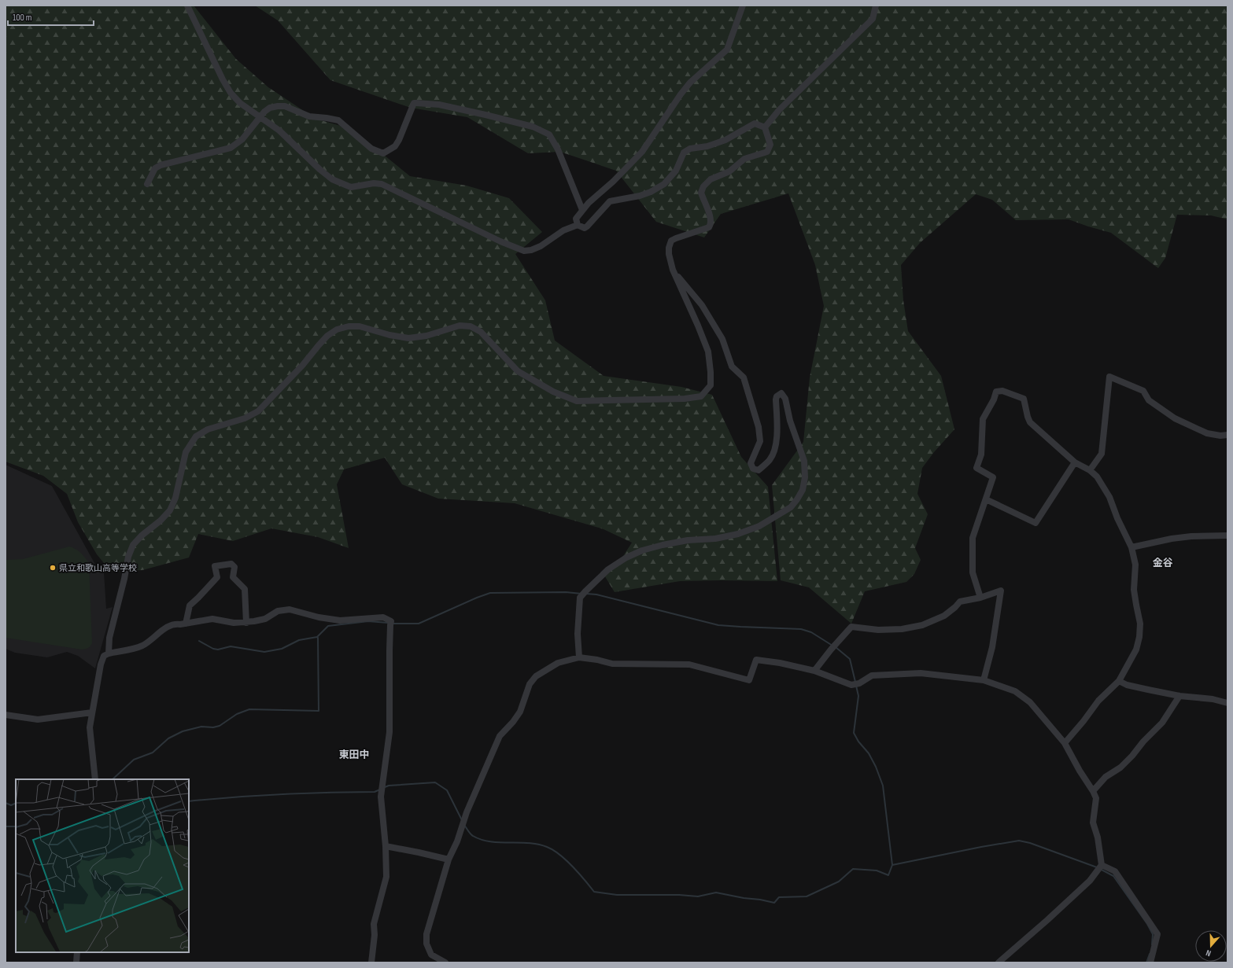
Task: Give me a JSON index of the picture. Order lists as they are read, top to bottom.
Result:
{
  "districts": ["金谷", "東田中"],
  "places": ["県立和歌山高等学校"],
  "scale_bar": "100 m",
  "north": "bottom"
}
